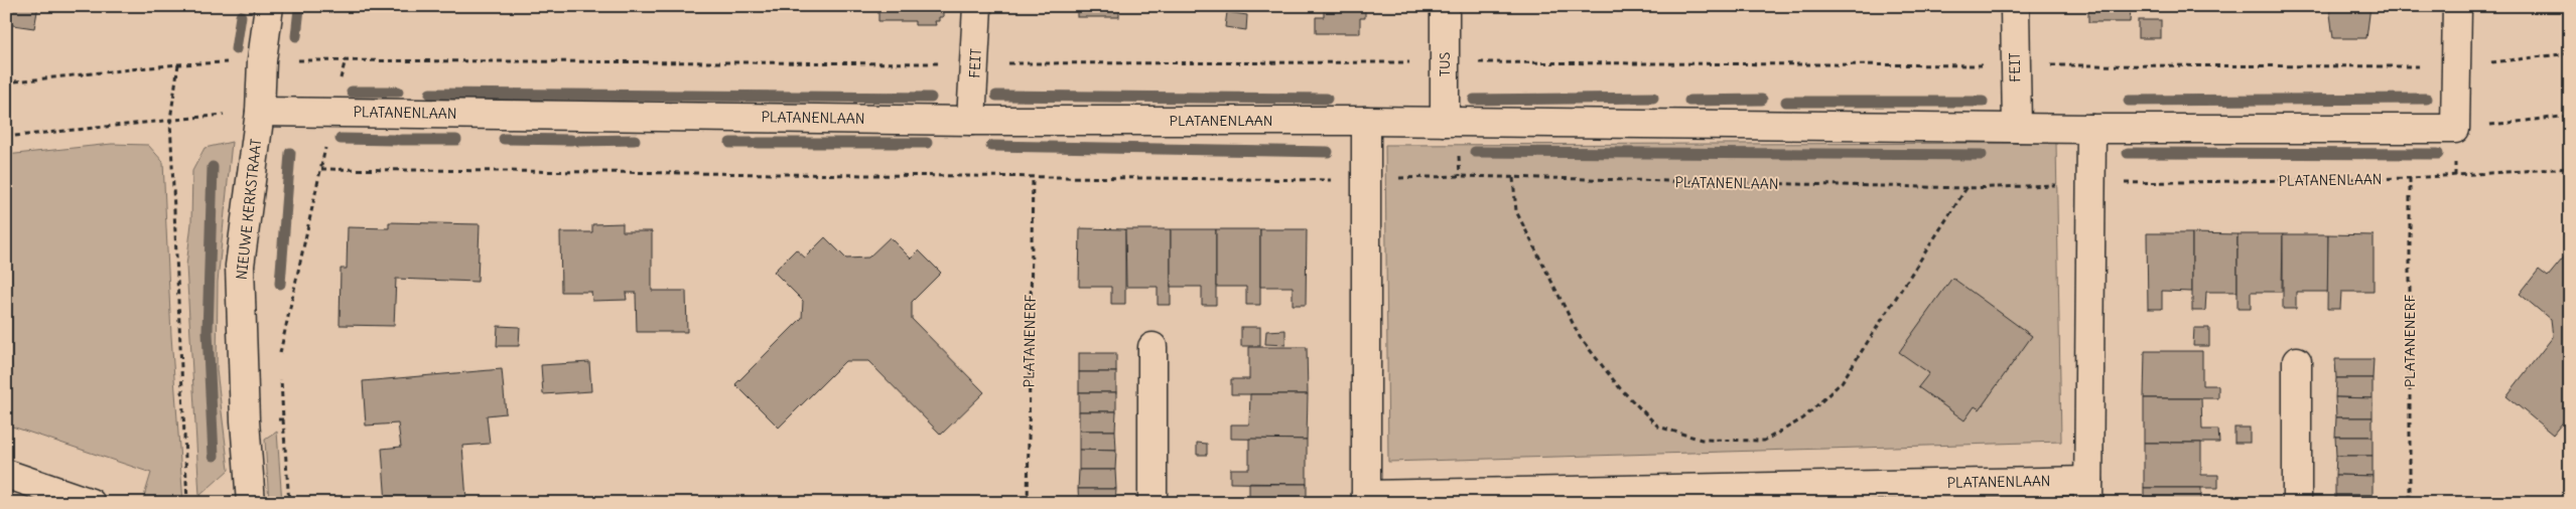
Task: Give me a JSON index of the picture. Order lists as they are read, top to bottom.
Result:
{
  "streets": {
    "street": [
      "FEIT",
      "TUS",
      "PLATANENLAAN",
      "NIEUWE KERKSTRAAT"
    ],
    "path": ["PLATANENERF"]
  },
  "crossings": [
    ["FEIT", "PLATANENLAAN"],
    ["TUS", "PLATANENLAAN"],
    ["PLATANENLAAN", "NIEUWE KERKSTRAAT"],
    ["PLATANENLAAN", "PLATANENERF"]
  ]
}
